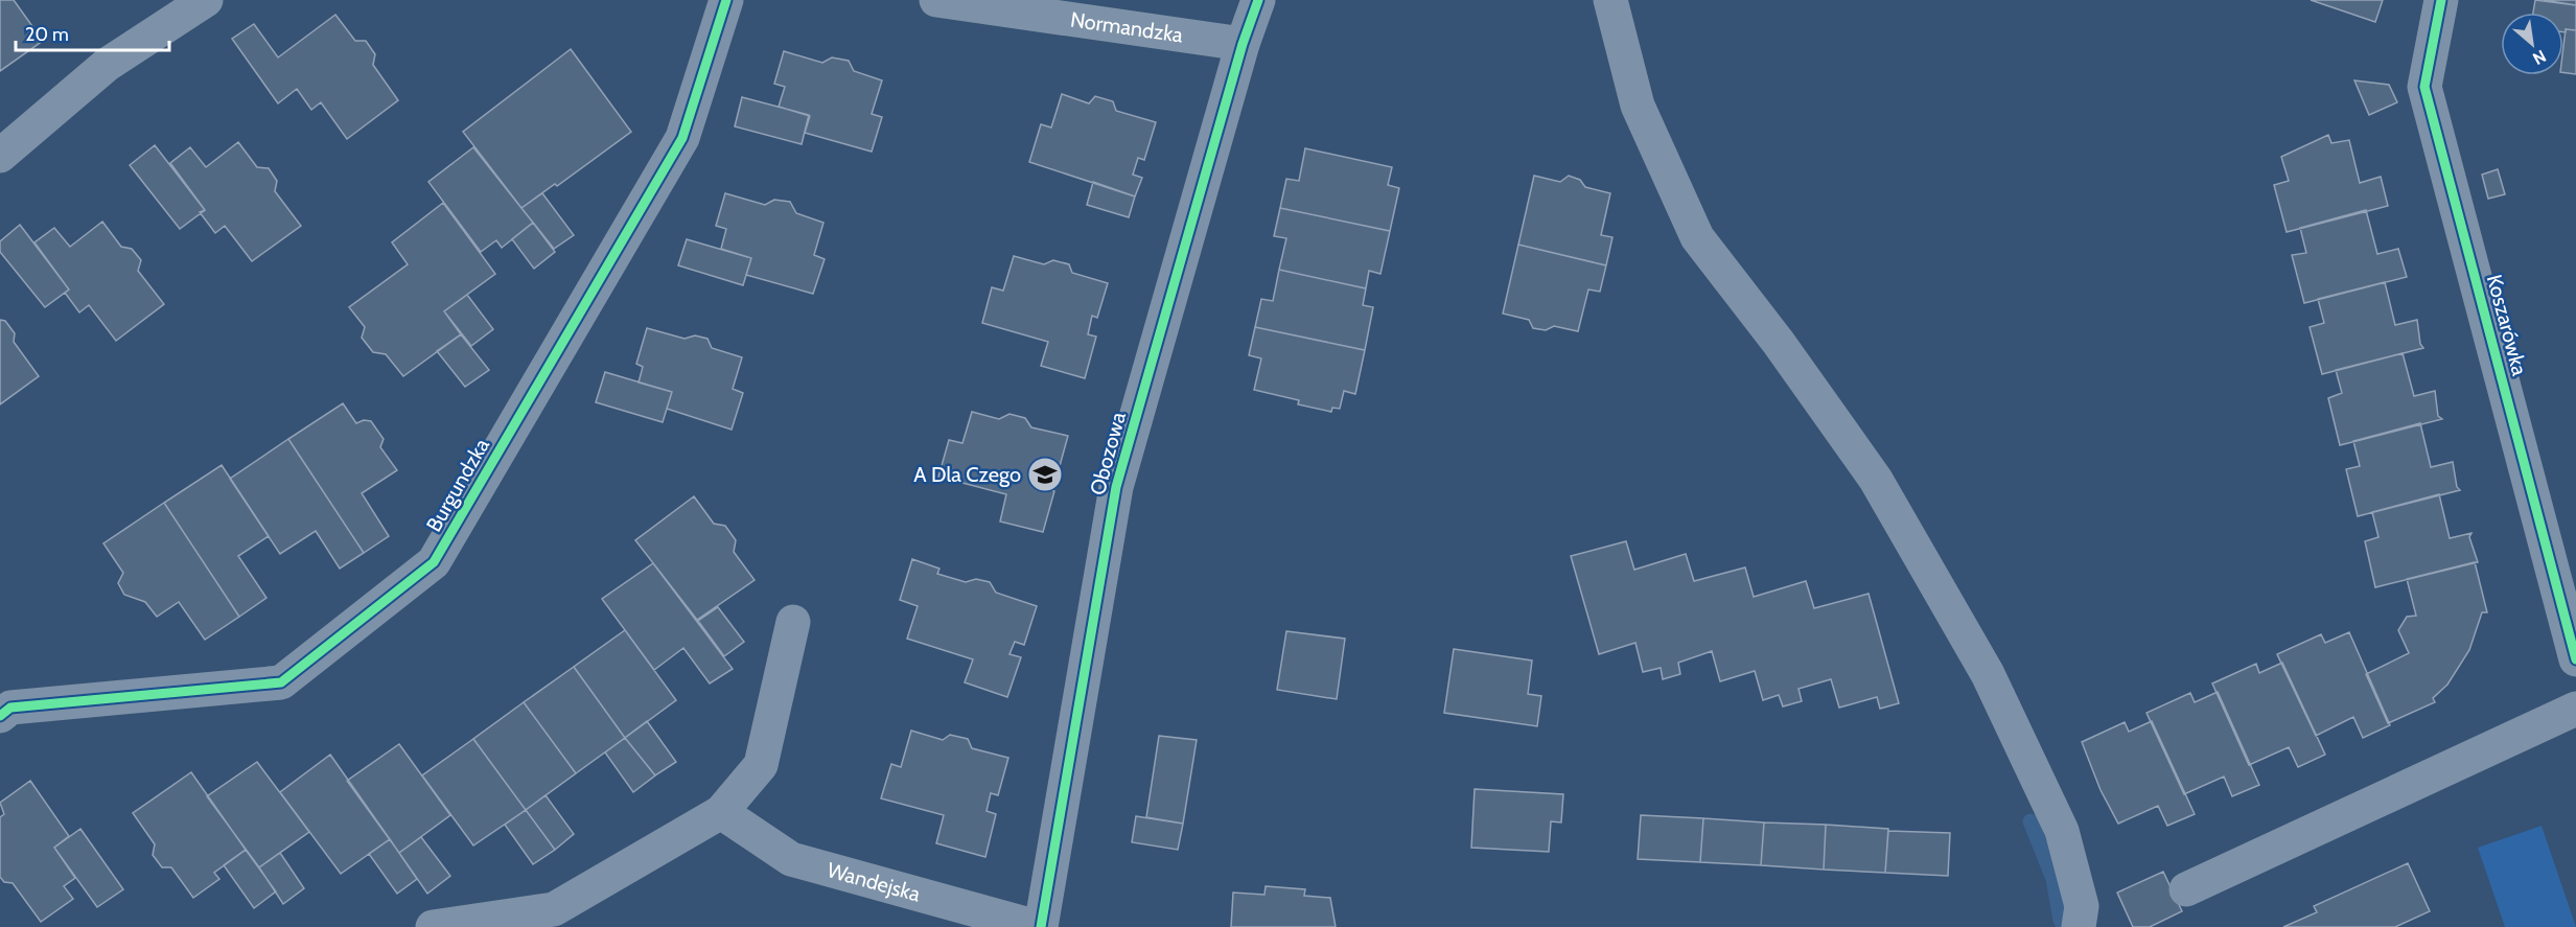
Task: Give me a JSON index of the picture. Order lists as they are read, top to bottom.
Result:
{
  "streets": {
    "street": [
      "Normandzka",
      "Koszarówka",
      "Obozowa",
      "Burgundzka",
      "Wandejska"
    ]
  },
  "crossings": [
    ["Normandzka", "Obozowa"],
    ["Obozowa", "Wandejska"]
  ],
  "places": {
    "school or university": ["A Dla Czego"]
  },
  "scale_bar": "20 m",
  "north": "bottom right"
}
